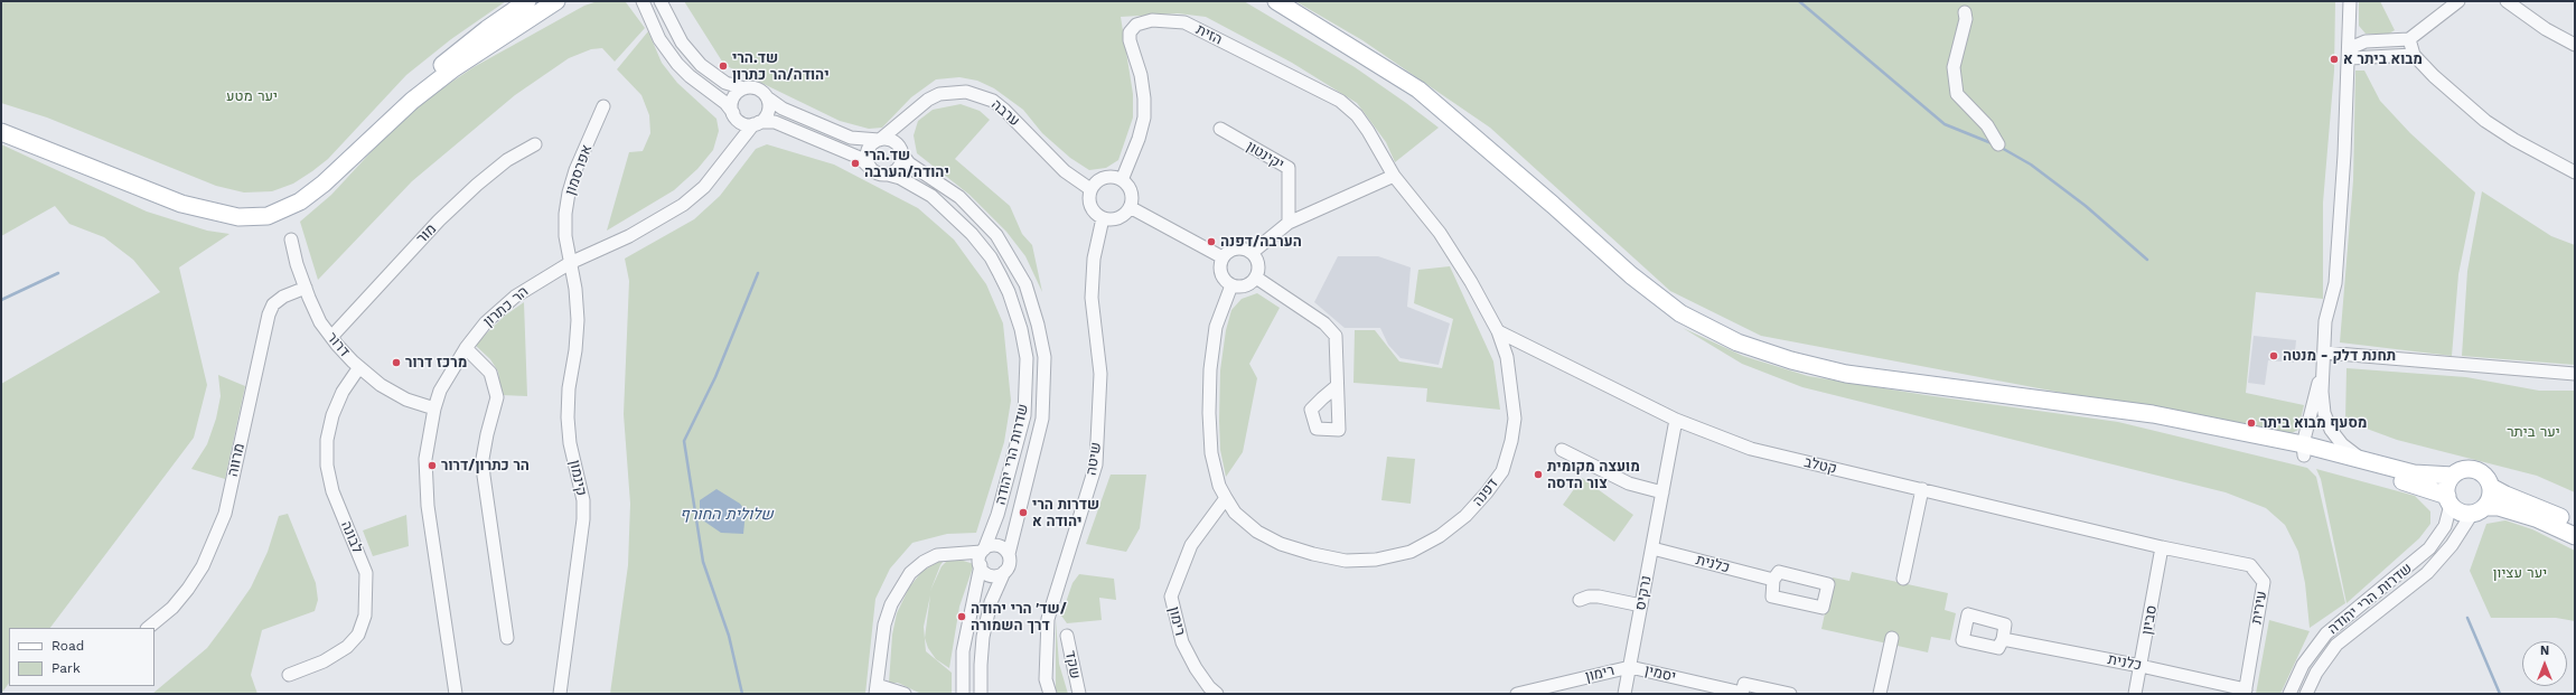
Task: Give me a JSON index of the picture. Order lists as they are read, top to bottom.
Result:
{
  "streets": {
    "street": [
      "הזית",
      "ערבה",
      "יקינטון",
      "אפרסמון",
      "מור",
      "הר כתרון",
      "דרור",
      "שדרות הרי יהודה",
      "שיטה",
      "מרווה",
      "קטלב",
      "קינמון",
      "דפנה",
      "לבונה",
      "כלנית",
      "נרקיס",
      "עירית",
      "סביון",
      "רימון",
      "שקד",
      "יסמין"
    ]
  },
  "crossings": [
    ["הזית", "ערבה"],
    ["הזית", "שיטה"],
    ["הזית", "דפנה"],
    ["ערבה", "שדרות הרי יהודה"],
    ["ערבה", "שיטה"],
    ["אפרסמון", "הר כתרון"],
    ["אפרסמון", "קינמון"],
    ["מור", "דרור"],
    ["הר כתרון", "דרור"],
    ["הר כתרון", "קינמון"],
    ["דרור", "מרווה"],
    ["דרור", "לבונה"],
    ["קטלב", "דפנה"],
    ["קטלב", "נרקיס"],
    ["קטלב", "עירית"],
    ["קטלב", "סביון"],
    ["דפנה", "רימון"],
    ["כלנית", "נרקיס"],
    ["כלנית", "עירית"],
    ["כלנית", "סביון"],
    ["נרקיס", "רימון"],
    ["נרקיס", "יסמין"],
    ["עירית", "סביון"],
    ["רימון", "יסמין"]
  ],
  "water": ["שלולית החורף"],
  "parks": ["יער מטע", "יער ביתר", "יער עציון"],
  "places": [
    "מבוא ביתר א",
    "שד.הרי יהודה/הר כתרון",
    "שד.הרי יהודה/הערבה",
    "הערבה/דפנה",
    "תחנת דלק - מנטה",
    "מרכז דרור",
    "מסעף מבוא ביתר",
    "הר כתרון/דרור",
    "מועצה מקומית צור הדסה",
    "שדרות הרי יהודה א",
    "שד׳ הרי יהודה/ דרך השמורה"
  ],
  "legend": ["Road", "Park"],
  "north": "top"
}
